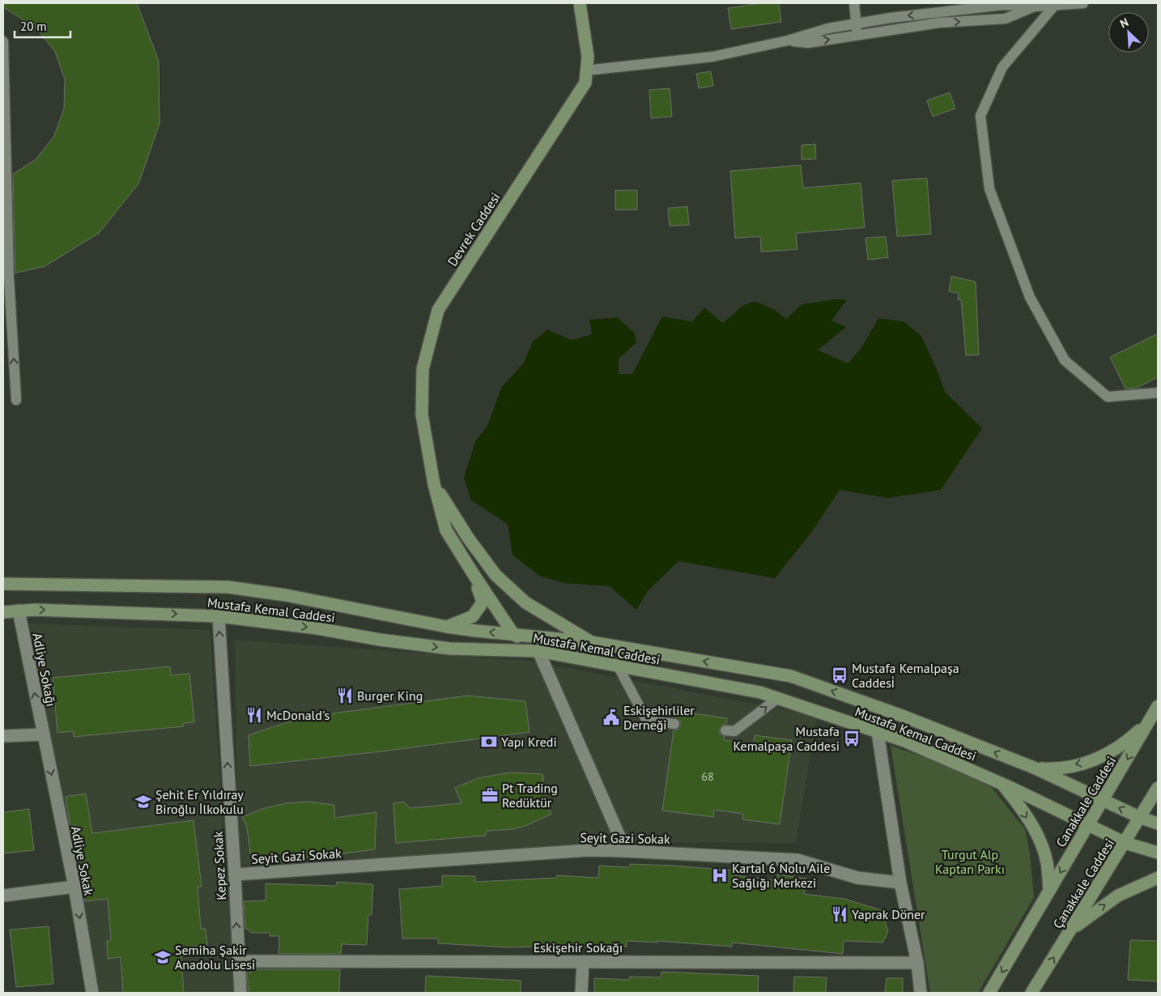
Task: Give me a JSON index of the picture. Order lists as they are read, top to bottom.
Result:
{
  "streets": {
    "street": [
      "Devrek Caddesi",
      "Mustafa Kemal Caddesi",
      "Adliye Sokağı",
      "Canakkale Caddesi",
      "Seyit Gazi Sokak",
      "Adliye Sokak",
      "Kepez Sokak",
      "Çanakkale Caddesi",
      "Eskişehir Sokağı"
    ]
  },
  "crossings": [
    ["Devrek Caddesi", "Mustafa Kemal Caddesi"],
    ["Mustafa Kemal Caddesi", "Adliye Sokağı"],
    ["Mustafa Kemal Caddesi", "Canakkale Caddesi"],
    ["Mustafa Kemal Caddesi", "Kepez Sokak"],
    ["Mustafa Kemal Caddesi", "Çanakkale Caddesi"],
    ["Adliye Sokağı", "Adliye Sokak"],
    ["Canakkale Caddesi", "Çanakkale Caddesi"],
    ["Seyit Gazi Sokak", "Kepez Sokak"],
    ["Kepez Sokak", "Eskişehir Sokağı"]
  ],
  "one_way": [
    "Adliye Sokağı",
    "Canakkale Caddesi",
    "Adliye Sokak",
    "Kepez Sokak"
  ],
  "parks": ["Turgut Alp Kaptan Parkı"],
  "places": {
    "bus stop": ["Mustafa Kemalpaşa Caddesi̇", "Mustafa Kemalpaşa Caddesi"],
    "restaurant": ["Burger King", "McDonald's", "Yaprak Döner"],
    "public building": ["Eskişehirliler Derneği"],
    "bank": ["Yapı Kredi"],
    "office": ["Pt Trading Redüktür"],
    "school or university": ["Şehit Er Yıldıray Biroğlu İlkokulu", "Semiha Şakir Anadolu Lisesi"],
    "hospital": ["Kartal 6 Nolu Aile Sağlığı Merkezi"]
  },
  "house_numbers": ["68"],
  "scale_bar": "20 m",
  "north": "top left"
}
